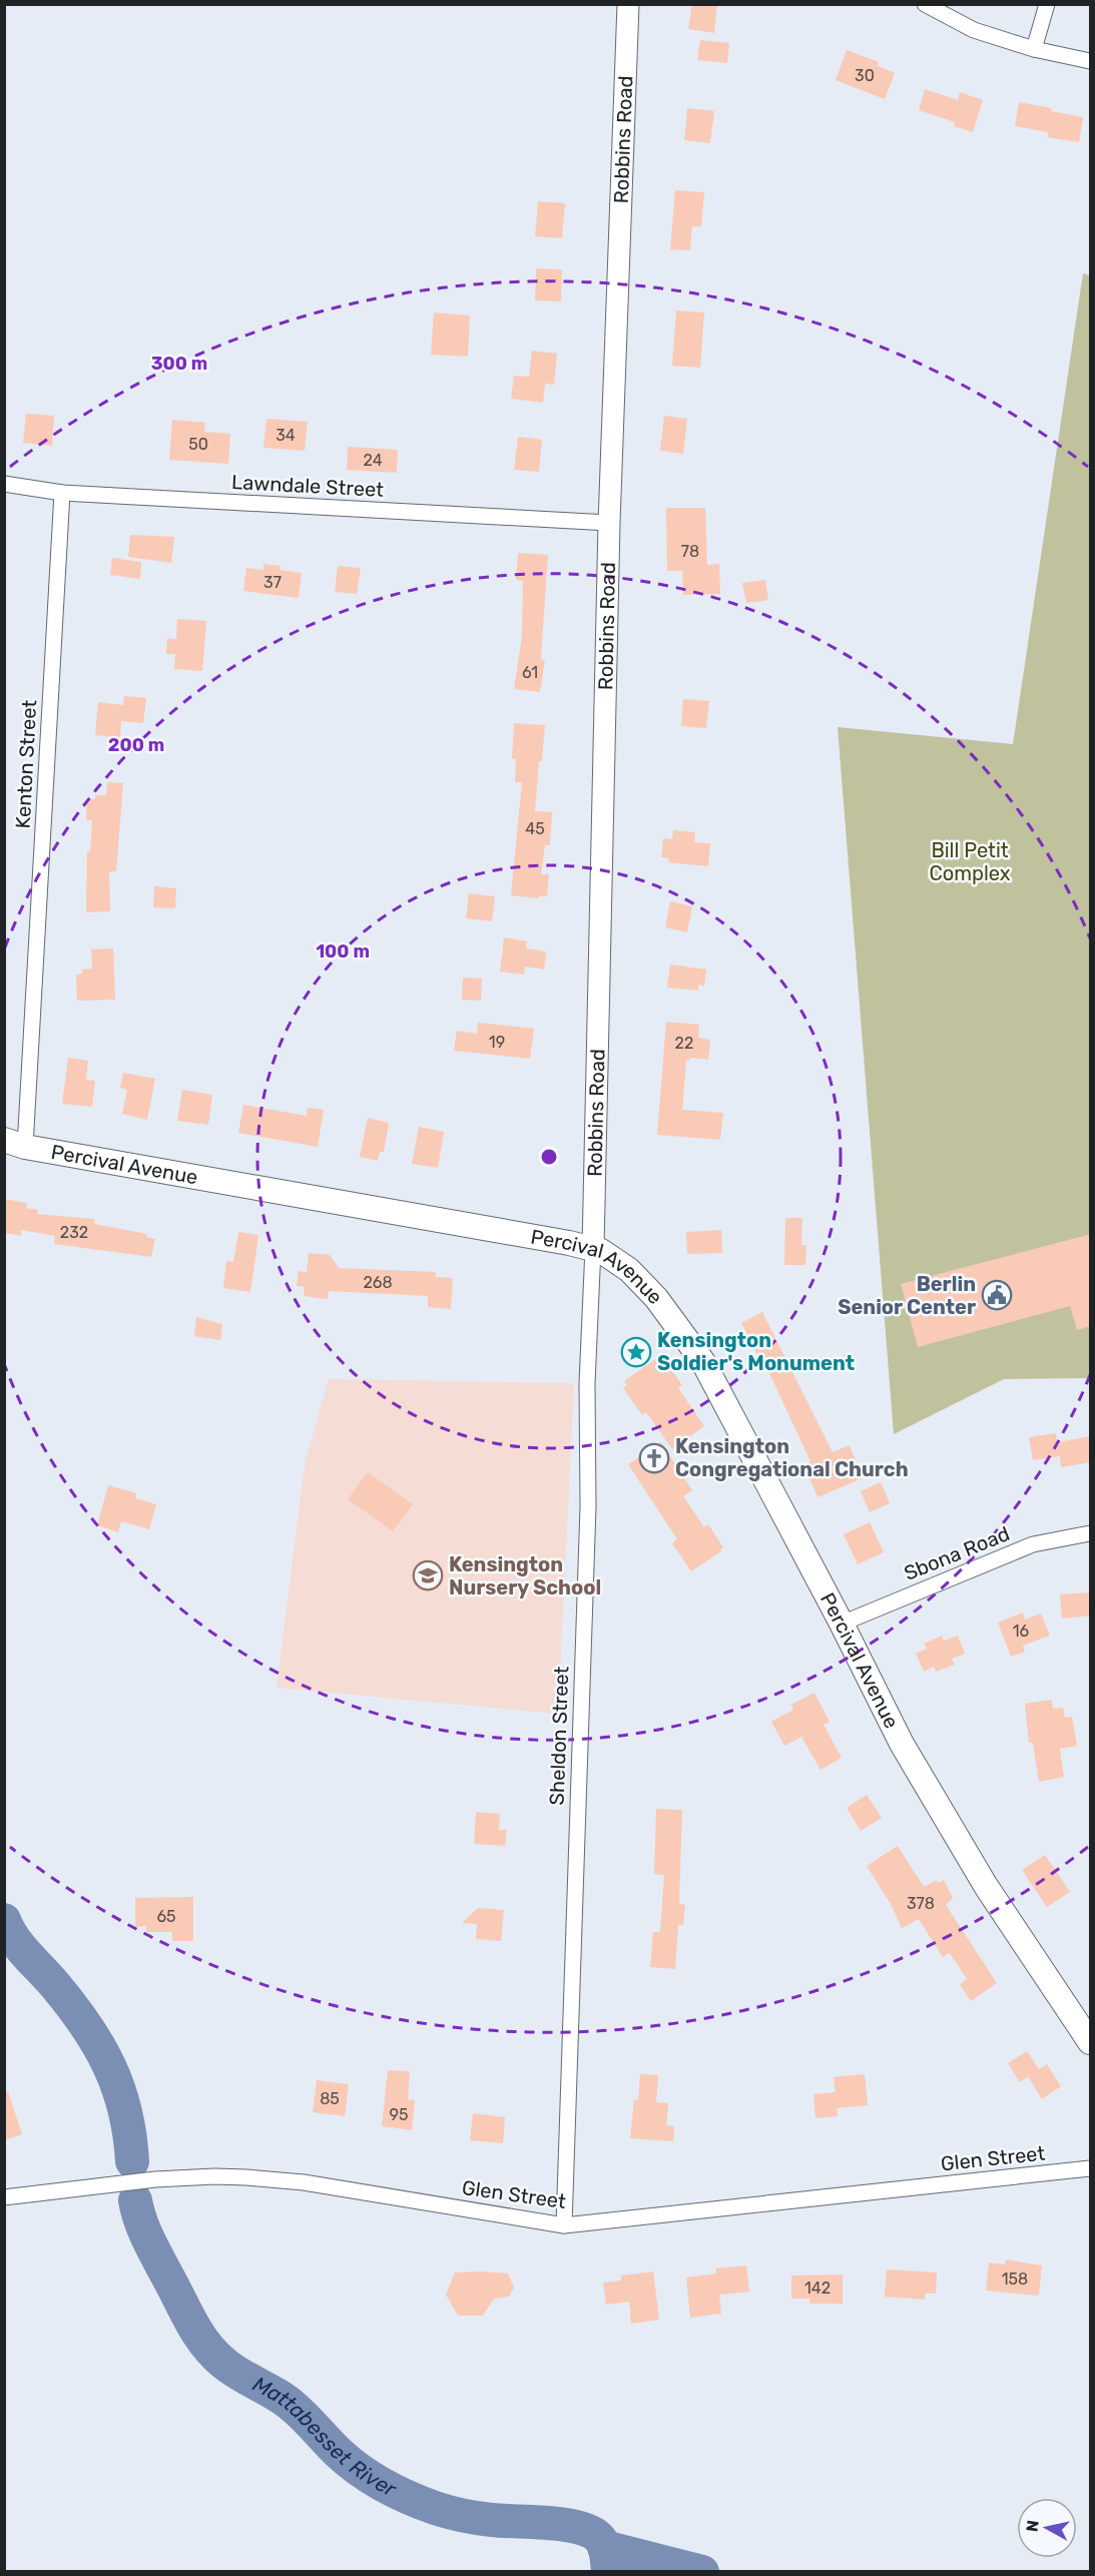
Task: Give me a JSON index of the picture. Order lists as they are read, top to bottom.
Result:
{
  "streets": {
    "main road": ["Percival Avenue"],
    "street": [
      "Robbins Road",
      "Lawndale Street",
      "Kenton Street",
      "Sbona Road",
      "Sheldon Street",
      "Glen Street"
    ]
  },
  "crossings": [
    ["Robbins Road", "Lawndale Street"],
    ["Robbins Road", "Percival Avenue"],
    ["Robbins Road", "Sheldon Street"],
    ["Lawndale Street", "Kenton Street"],
    ["Kenton Street", "Percival Avenue"],
    ["Percival Avenue", "Sbona Road"],
    ["Percival Avenue", "Sheldon Street"],
    ["Sheldon Street", "Glen Street"]
  ],
  "water": ["Mattabesset River"],
  "parks": ["Bill Petit Complex"],
  "places": {
    "public building": ["Berlin Senior Center"],
    "place": ["Kensington Soldier's Monument"],
    "church": ["Kensington Congregational Church"],
    "school or university": ["Kensington Nursery School"]
  },
  "house_numbers": [
    "30",
    "34",
    "50",
    "24",
    "78",
    "37",
    "61",
    "45",
    "19",
    "22",
    "232",
    "268",
    "16",
    "378",
    "65",
    "85",
    "95",
    "158",
    "142"
  ],
  "north": "left",
  "rings": ["300 m", "200 m", "100 m"]
}
